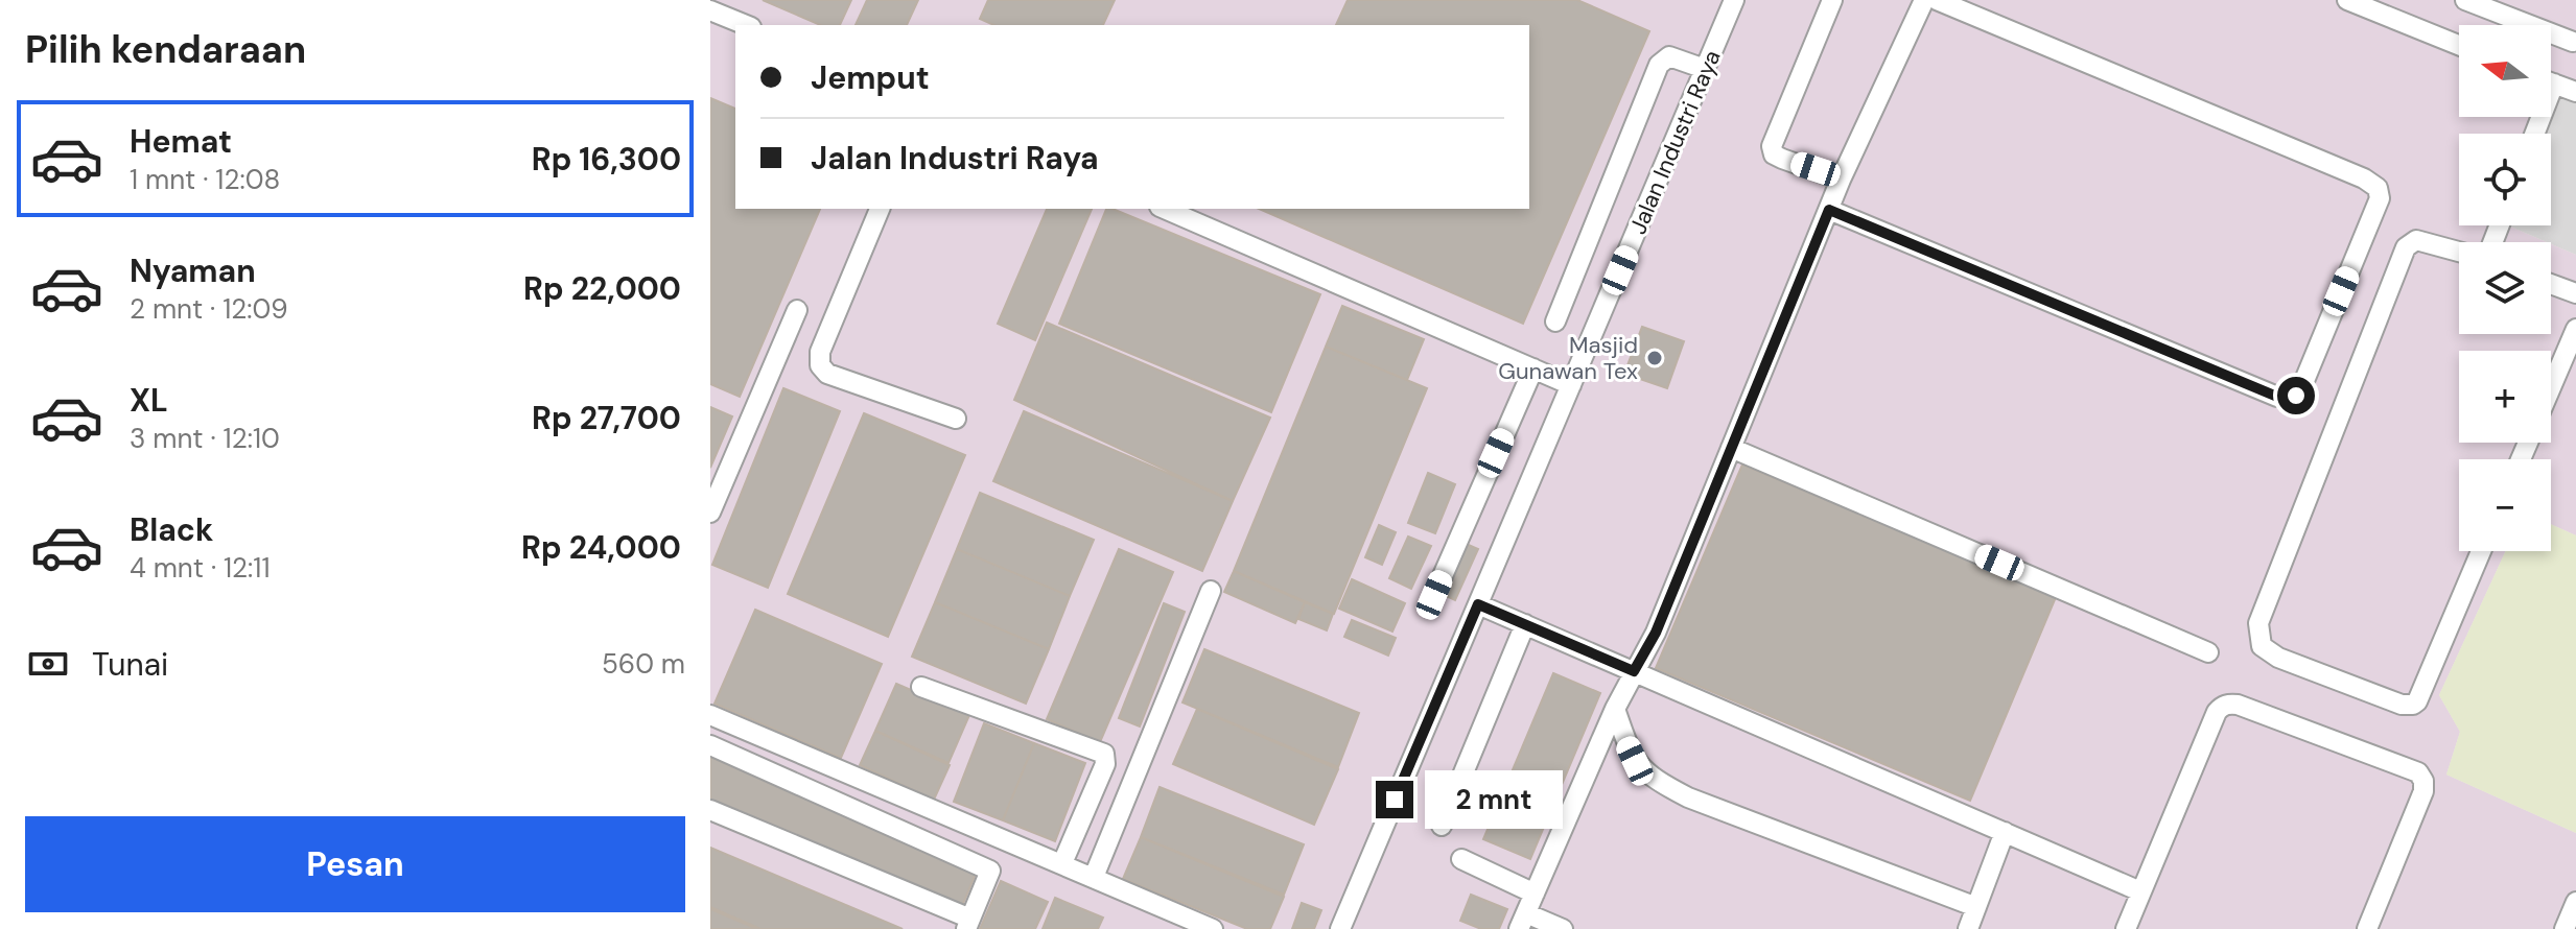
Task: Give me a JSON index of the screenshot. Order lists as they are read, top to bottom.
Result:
{
  "streets": {
    "street": ["Jalan Industri Raya"]
  },
  "places": ["Masjid Gunawan Tex"],
  "north": "left",
  "page": {
    "heading": "Pilih kendaraan",
    "map_buttons": ["+", "−"],
    "banner": ["Jemput", "Jalan Industri Raya"],
    "list": [
      {
        "name": "Hemat",
        "note": "1 mnt · 12:08",
        "value": "Rp 16,300"
      },
      {
        "name": "Nyaman",
        "note": "2 mnt · 12:09",
        "value": "Rp 22,000"
      },
      {
        "name": "XL",
        "note": "3 mnt · 12:10",
        "value": "Rp 27,700"
      },
      {
        "name": "Black",
        "note": "4 mnt · 12:11",
        "value": "Rp 24,000"
      }
    ],
    "pay": ["Tunai", "560 m"],
    "bubble": "2 mnt",
    "buttons": "Pesan"
  }
}
